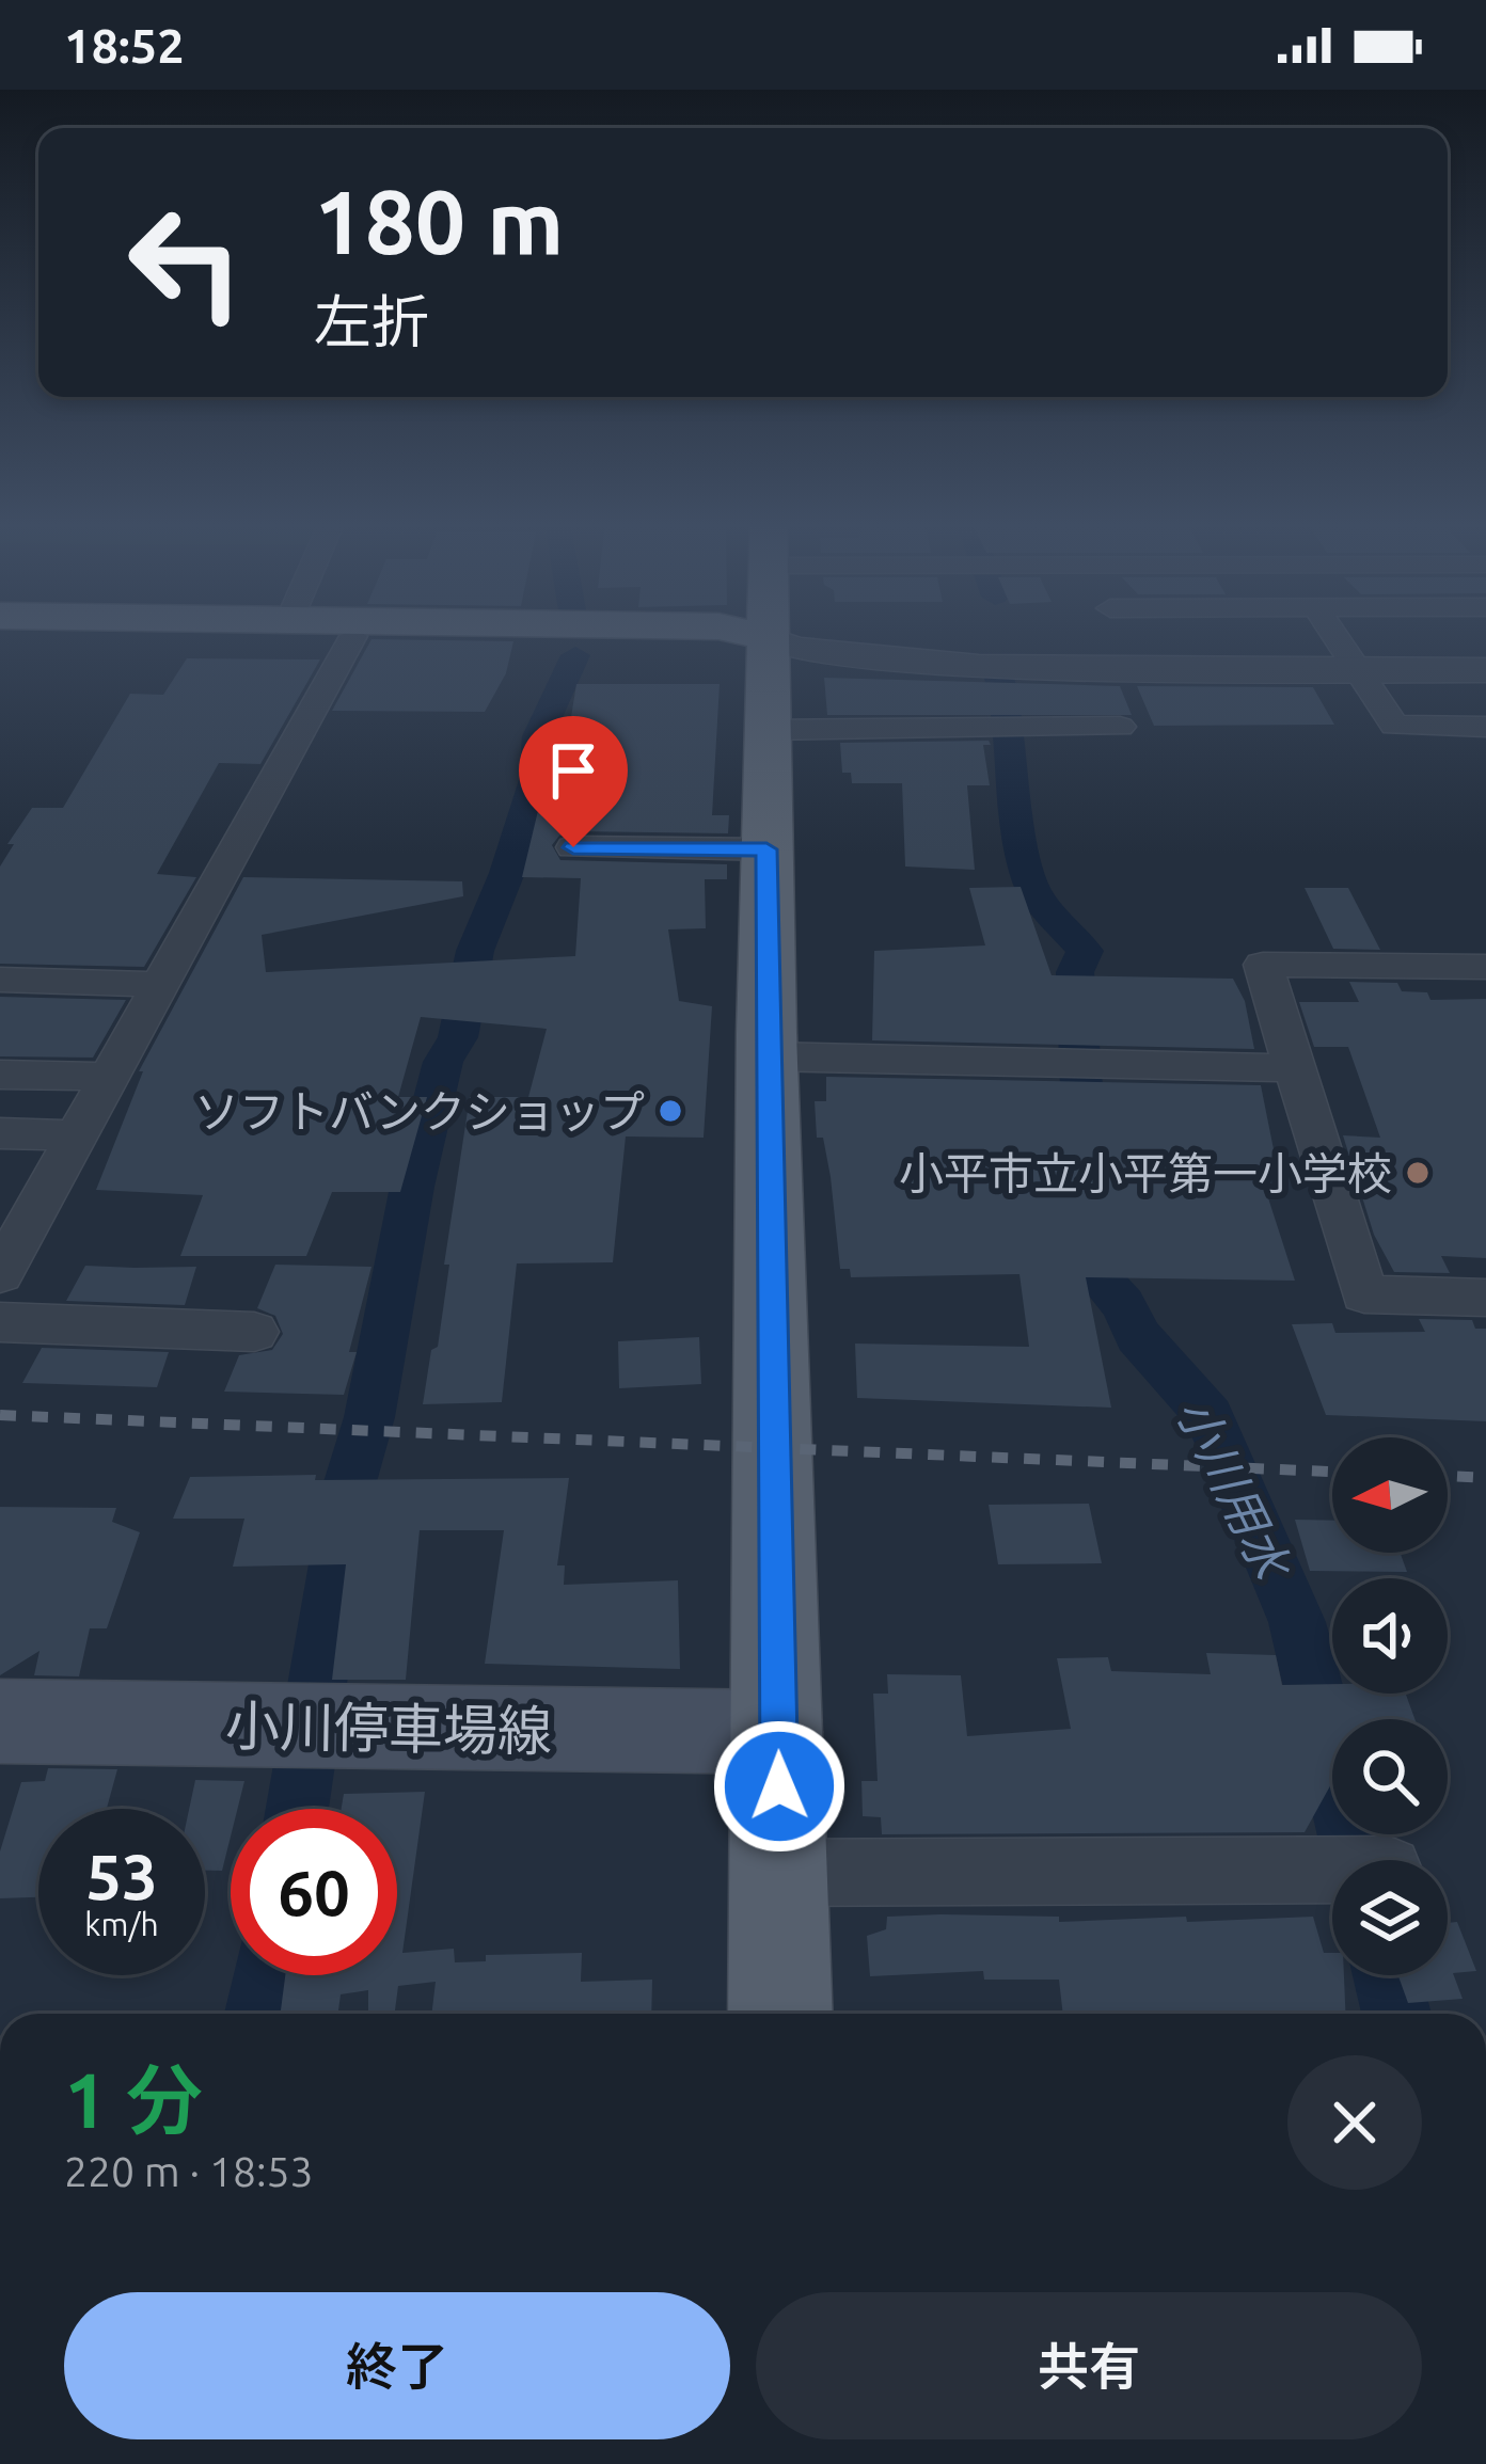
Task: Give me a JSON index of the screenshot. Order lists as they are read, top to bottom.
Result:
{
  "streets": {
    "main road": ["小川停車場線"]
  },
  "water": ["小川用水"],
  "places": ["ソフトバンクショップ", "小平市立小平第一小学校"],
  "north": "left",
  "page": {
    "status": "18:52",
    "turn": ["180 m", "左折"],
    "speed": "53 km/h",
    "limit": "60",
    "heading": ["1 分", "220 m · 18:53"],
    "buttons": ["終了", "共有"]
  }
}
